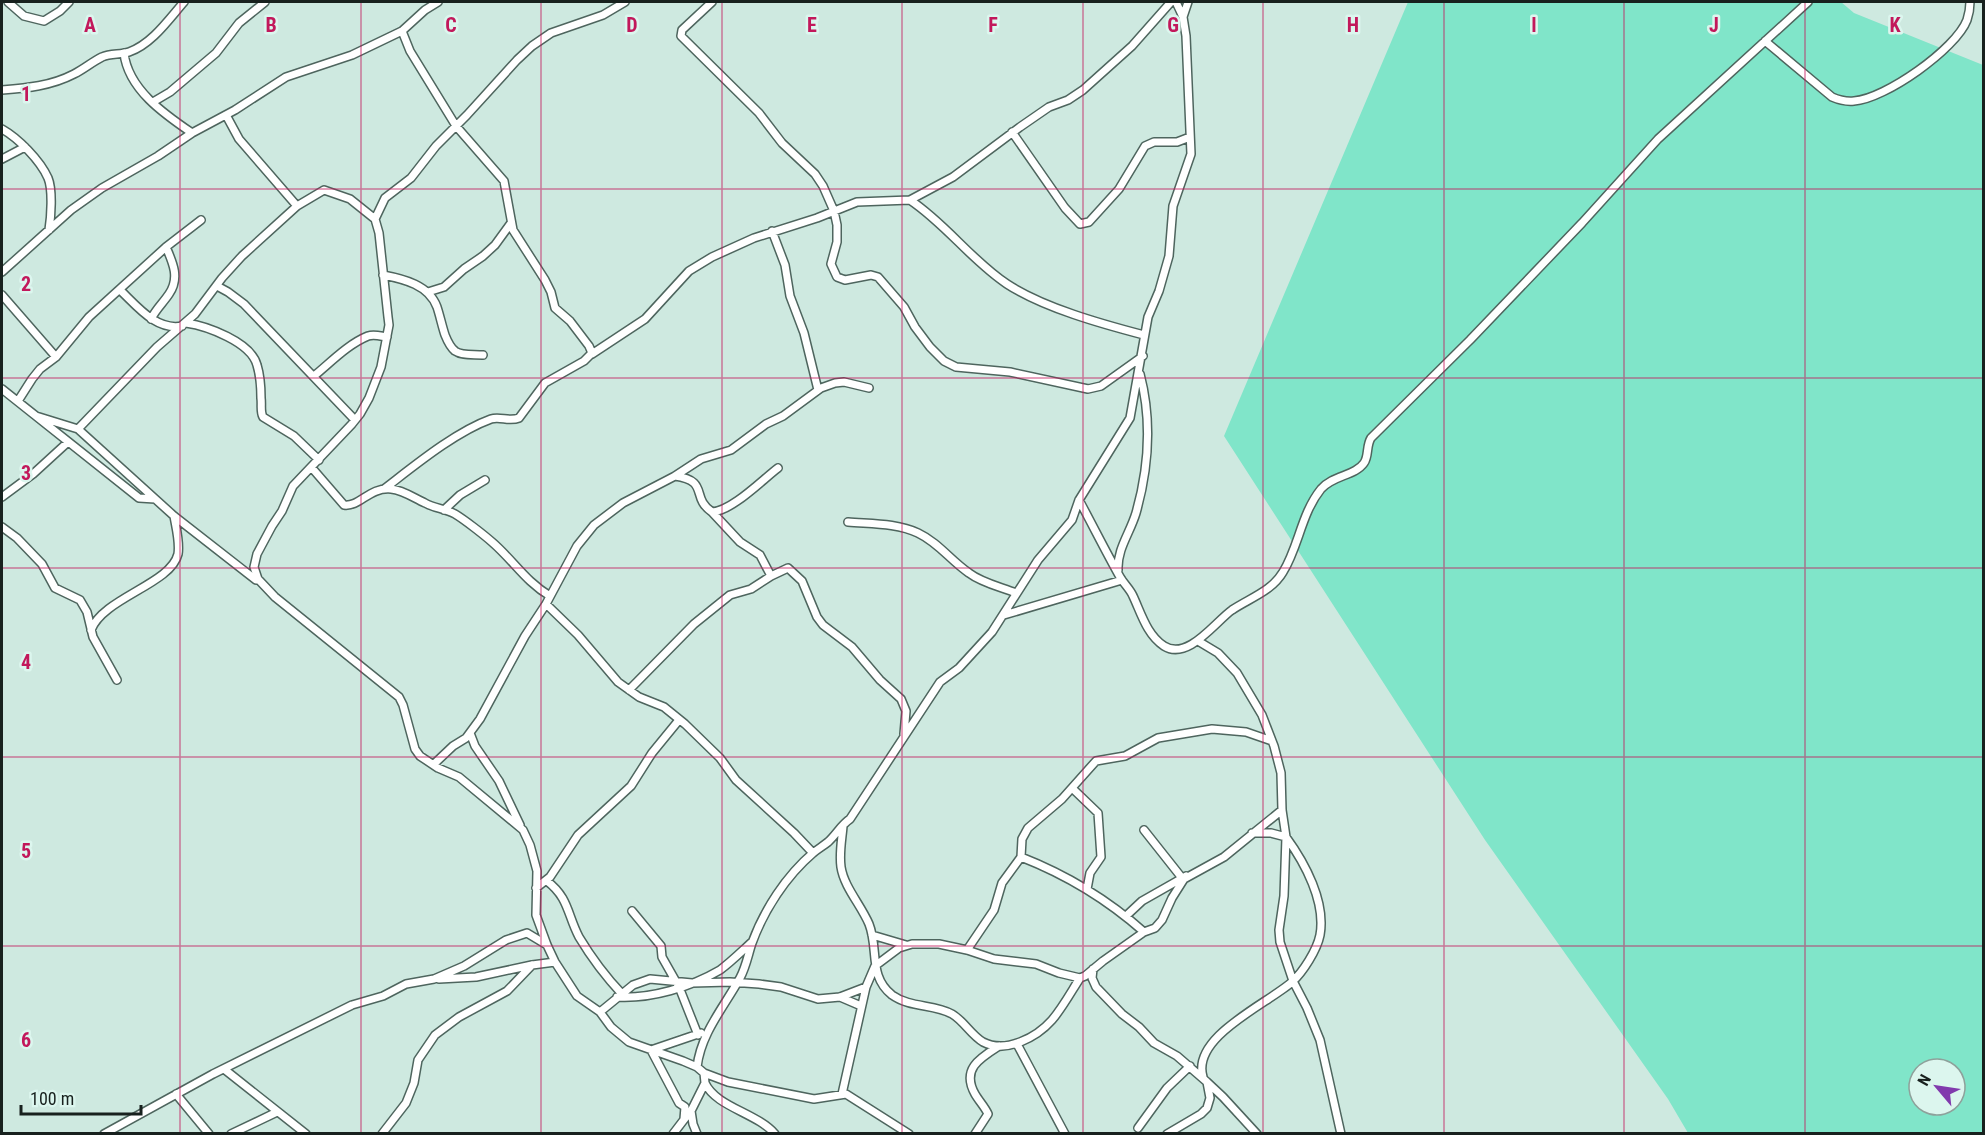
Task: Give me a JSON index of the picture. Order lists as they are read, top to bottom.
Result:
{
  "scale_bar": "100 m",
  "north": "top left",
  "grid": {
    "columns": [
      "A",
      "B",
      "C",
      "D",
      "E",
      "F",
      "G",
      "H",
      "I",
      "J",
      "K"
    ],
    "rows": [
      "1",
      "2",
      "3",
      "4",
      "5",
      "6"
    ]
  }
}
